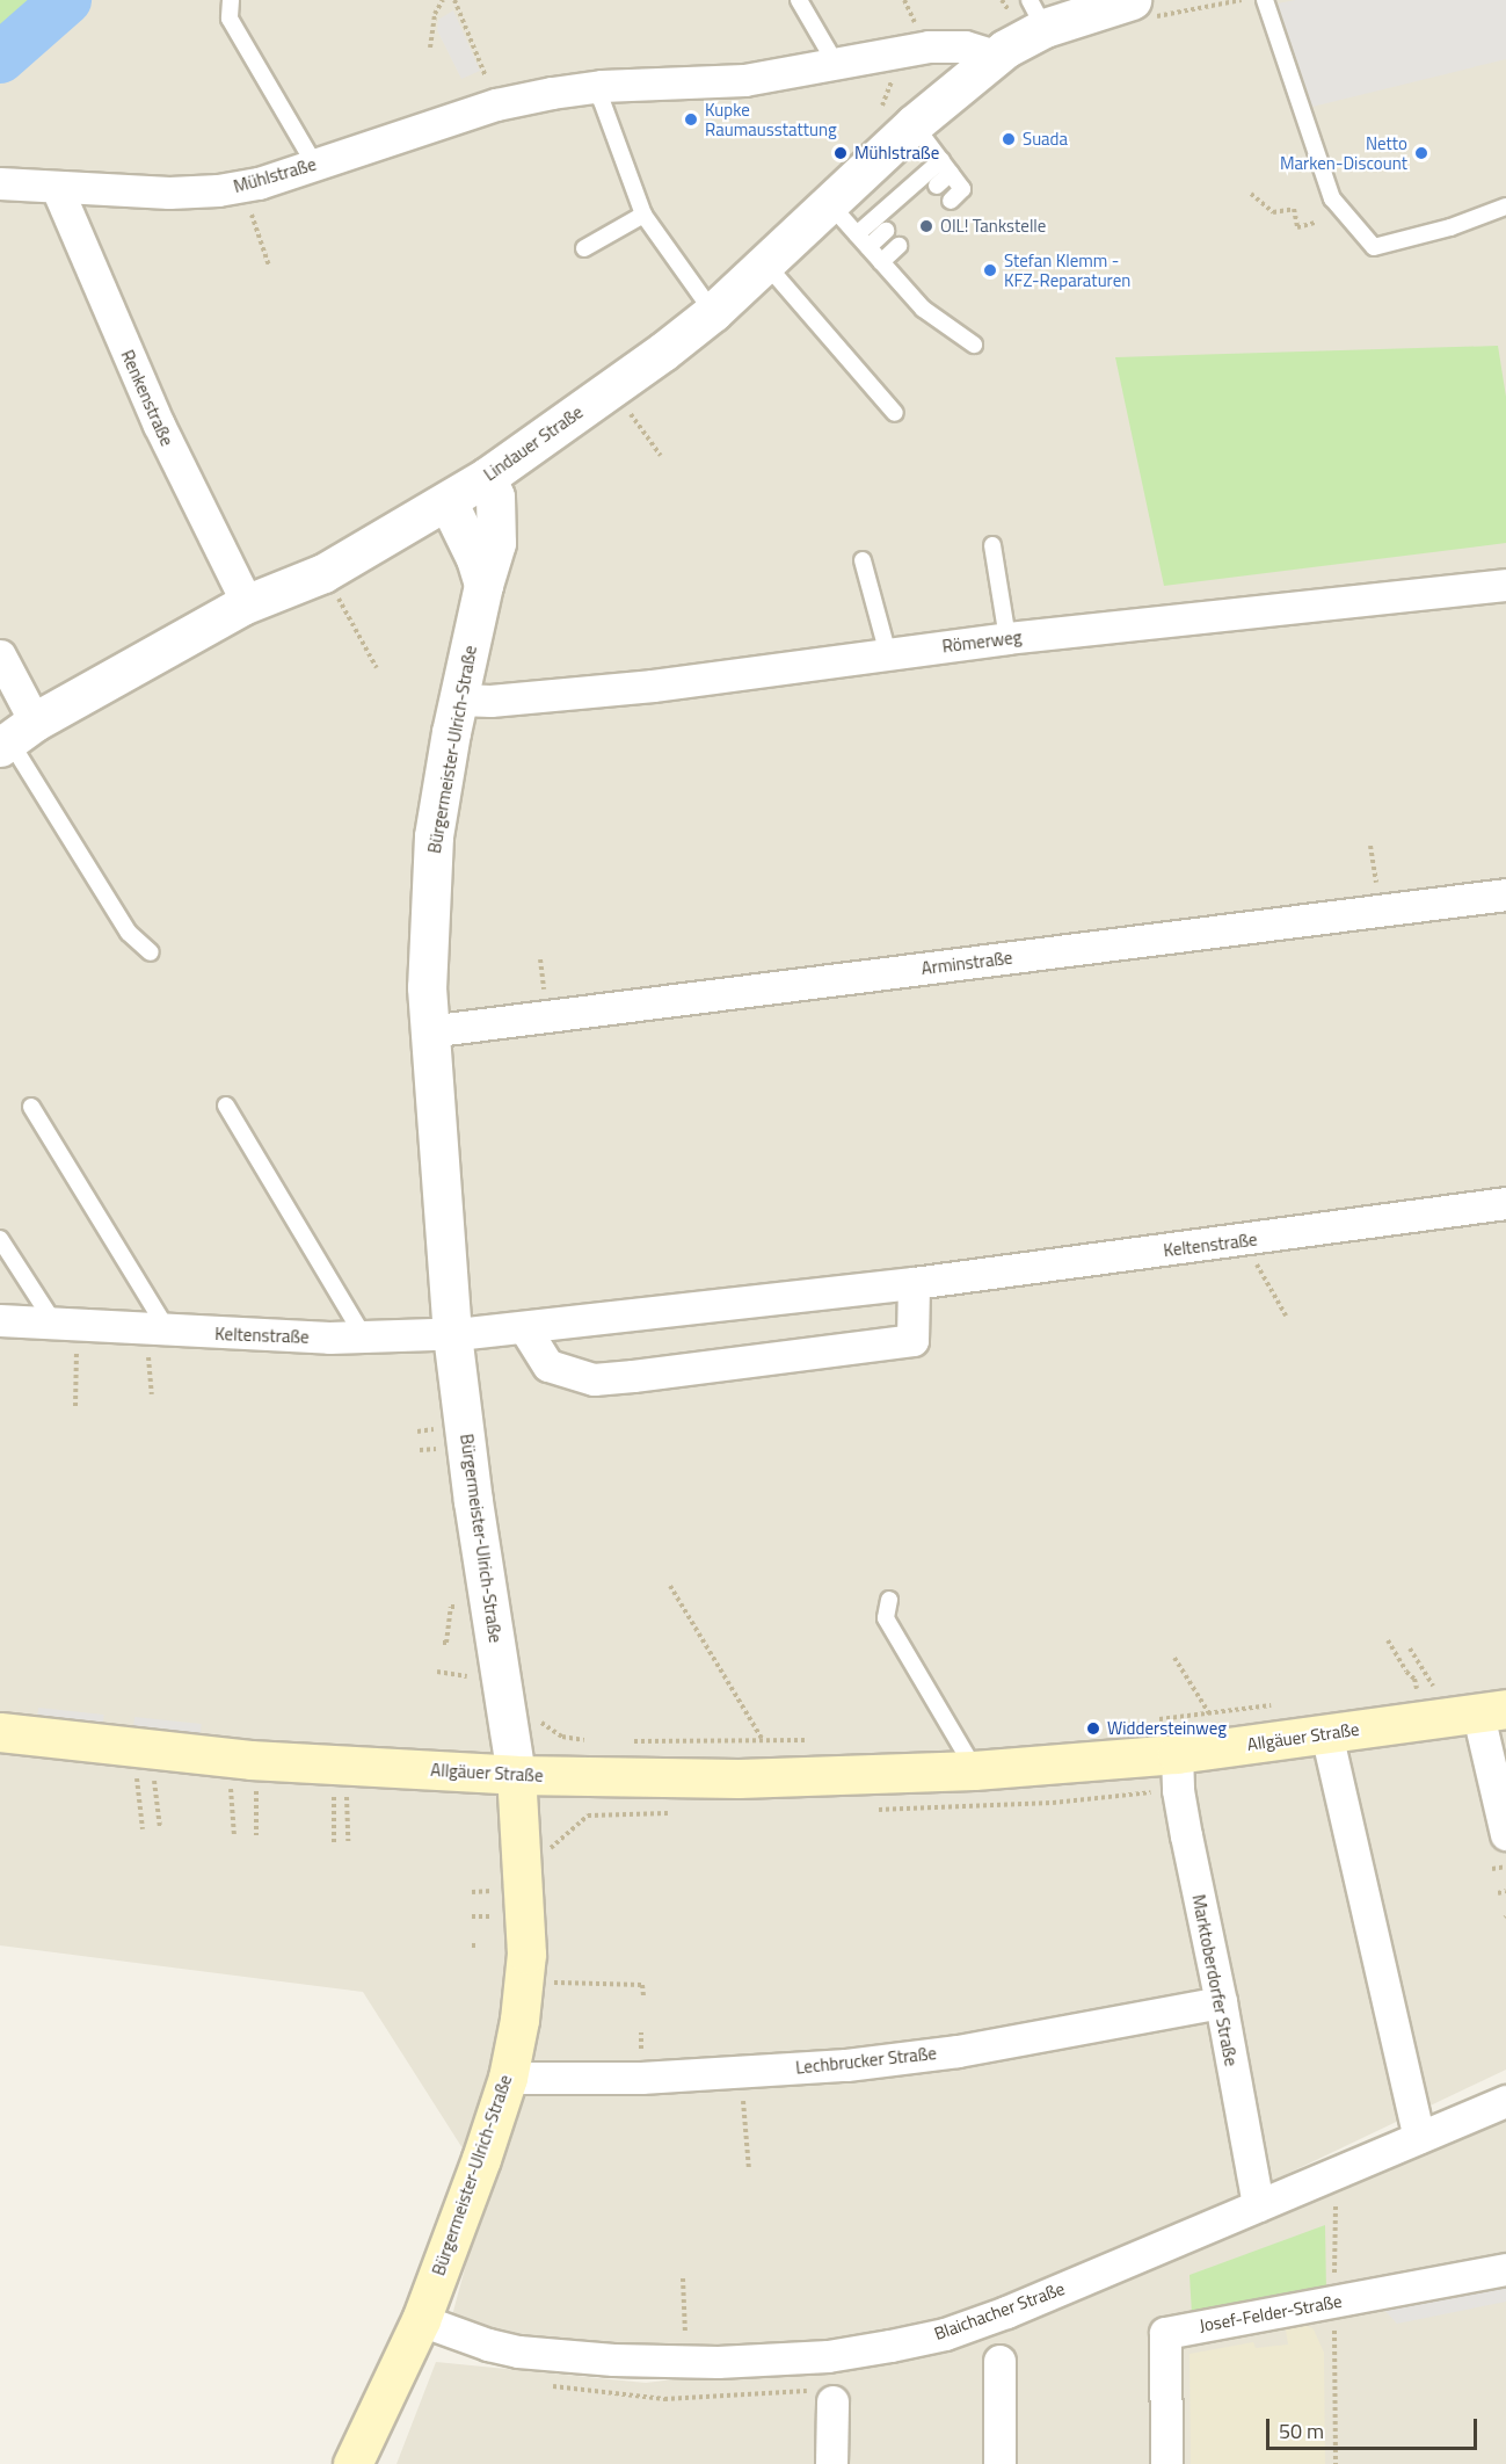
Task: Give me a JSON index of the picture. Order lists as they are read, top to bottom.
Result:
{
  "streets": {
    "main road": ["Bürgermeister-Ulrich-Straße", "Allgäuer Straße"],
    "street": [
      "Mühlstraße",
      "Renkenstraße",
      "Lindauer Straße",
      "Römerweg",
      "Arminstraße",
      "Keltenstraße",
      "Marktoberdorfer Straße",
      "Lechbrucker Straße",
      "Blaichacher Straße",
      "Josef-Felder-Straße"
    ]
  },
  "crossings": [
    ["Mühlstraße", "Renkenstraße"],
    ["Mühlstraße", "Lindauer Straße"],
    ["Renkenstraße", "Lindauer Straße"],
    ["Lindauer Straße", "Bürgermeister-Ulrich-Straße"],
    ["Römerweg", "Bürgermeister-Ulrich-Straße"],
    ["Bürgermeister-Ulrich-Straße", "Arminstraße"],
    ["Bürgermeister-Ulrich-Straße", "Keltenstraße"],
    ["Bürgermeister-Ulrich-Straße", "Allgäuer Straße"],
    ["Bürgermeister-Ulrich-Straße", "Lechbrucker Straße"],
    ["Bürgermeister-Ulrich-Straße", "Blaichacher Straße"],
    ["Allgäuer Straße", "Marktoberdorfer Straße"],
    ["Marktoberdorfer Straße", "Lechbrucker Straße"],
    ["Marktoberdorfer Straße", "Blaichacher Straße"]
  ],
  "places": [
    "Kupke Raumausstattung",
    "Suada",
    "Mühlstraße",
    "Netto Marken-Discount",
    "OIL! Tankstelle",
    "Stefan Klemm - KFZ-Reparaturen",
    "Widdersteinweg"
  ],
  "scale_bar": "50 m"
}
